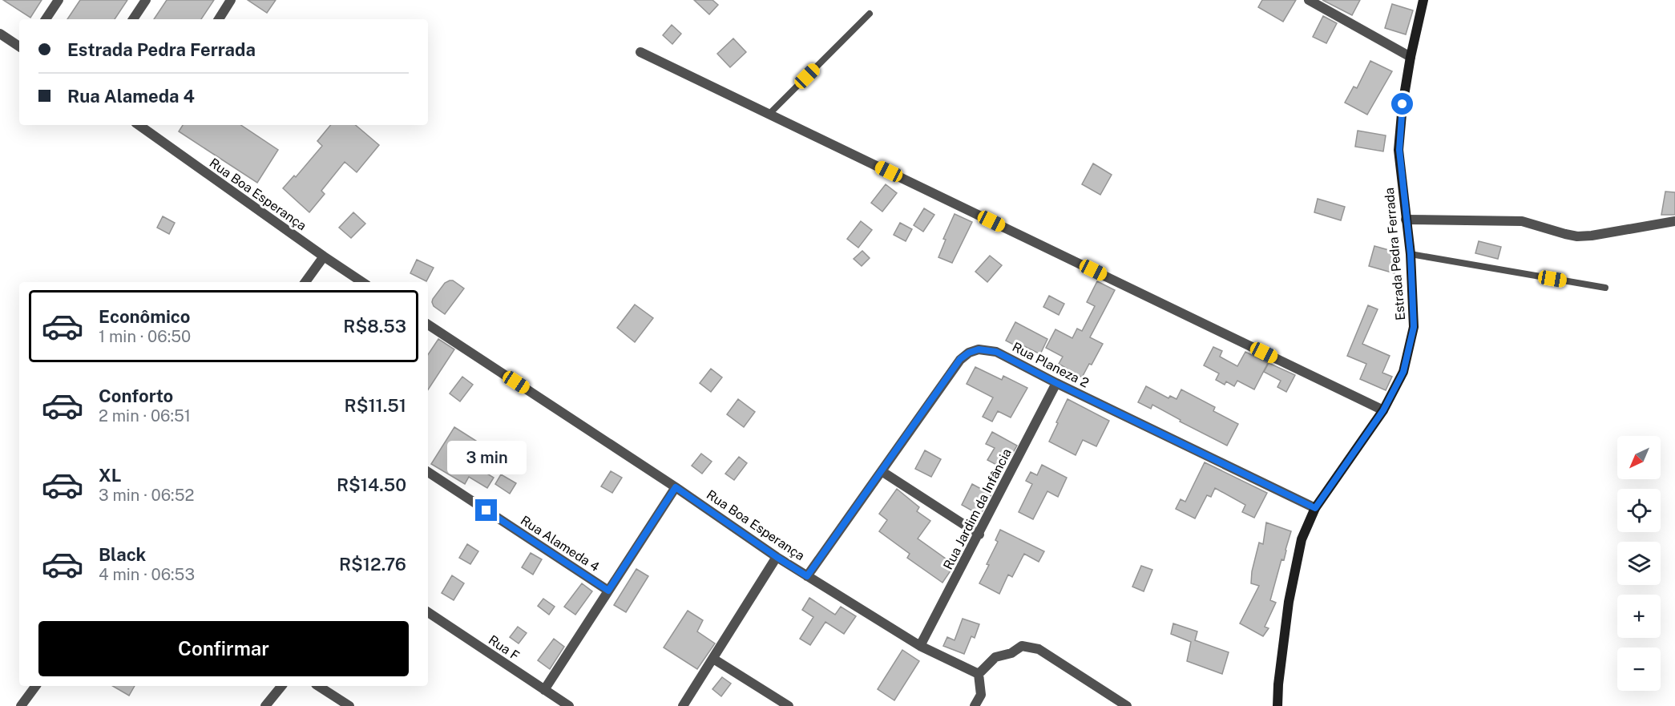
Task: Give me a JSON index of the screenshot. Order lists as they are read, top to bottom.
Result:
{
  "streets": {
    "street": [
      "Rua Boa Esperança",
      "Estrada Pedra Ferrada",
      "Rua Planeza 2",
      "Rua Jardim da Infância",
      "Rua Alameda 4",
      "Rua F"
    ]
  },
  "crossings": [
    ["Rua Boa Esperança", "Rua Planeza 2"],
    ["Rua Boa Esperança", "Rua Jardim da Infância"],
    ["Estrada Pedra Ferrada", "Rua Planeza 2"],
    ["Rua Planeza 2", "Rua Jardim da Infância"]
  ],
  "north": "bottom left",
  "page": {
    "banner": ["Estrada Pedra Ferrada", "Rua Alameda 4"],
    "list": [
      {
        "name": "Econômico",
        "note": "1 min · 06:50",
        "value": "R$8.53"
      },
      {
        "name": "Conforto",
        "note": "2 min · 06:51",
        "value": "R$11.51"
      },
      {
        "name": "XL",
        "note": "3 min · 06:52",
        "value": "R$14.50"
      },
      {
        "name": "Black",
        "note": "4 min · 06:53",
        "value": "R$12.76"
      }
    ],
    "map_buttons": ["+", "−"],
    "bubble": "3 min",
    "buttons": "Confirmar"
  }
}
